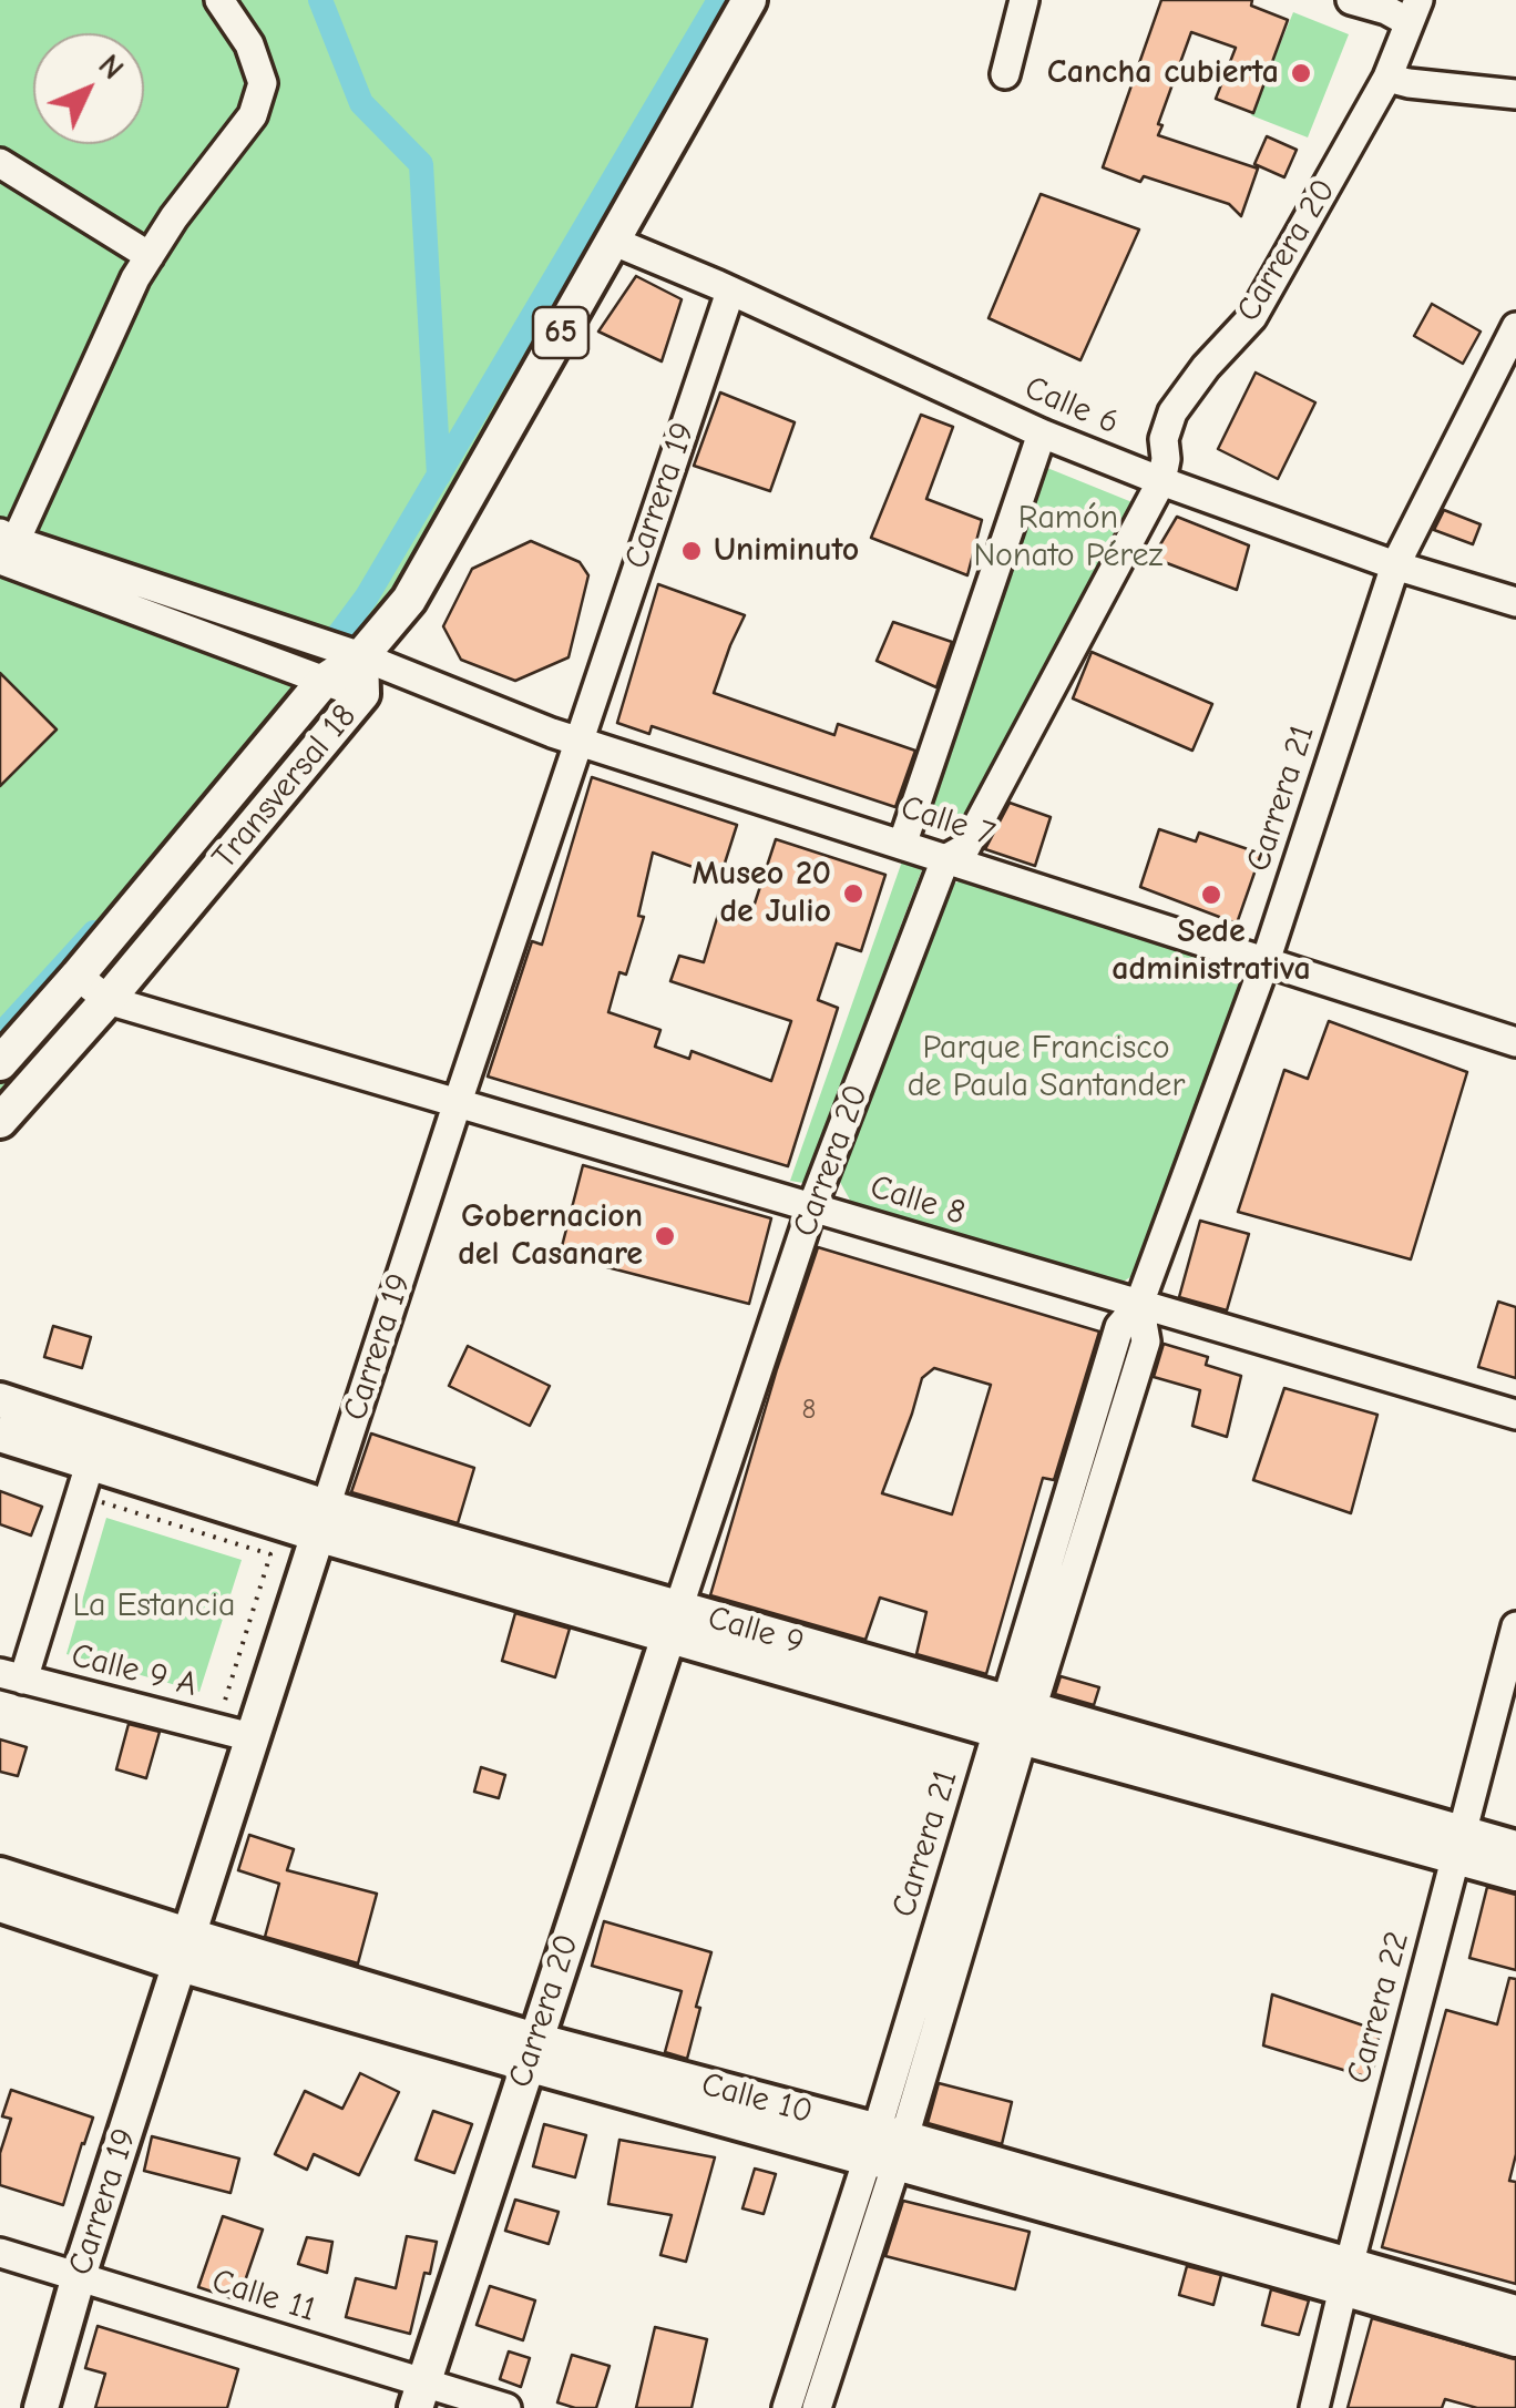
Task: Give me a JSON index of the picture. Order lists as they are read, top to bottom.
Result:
{
  "streets": {
    "main road": [
      "Carrera 20",
      "65",
      "Carrera 19",
      "Transversal 18",
      "Calle 9",
      "Calle 10"
    ],
    "street": [
      "Calle 6",
      "Carrera 21",
      "Calle 7",
      "Calle 8",
      "Calle 9 A",
      "Carrera 22",
      "Calle 11"
    ]
  },
  "crossings": [
    ["Carrera 20", "Calle 6"],
    ["Carrera 20", "Calle 7"],
    ["Carrera 20", "Calle 8"],
    ["Carrera 20", "Calle 9"],
    ["Carrera 20", "Calle 10"],
    ["Carrera 20", "Calle 11"],
    ["65", "Calle 6"],
    ["65", "Transversal 18"],
    ["65", "Calle 7"],
    ["Calle 6", "Carrera 19"],
    ["Calle 6", "Carrera 21"],
    ["Carrera 19", "Calle 7"],
    ["Carrera 19", "Calle 8"],
    ["Carrera 19", "Calle 9"],
    ["Carrera 19", "Calle 9 A"],
    ["Carrera 19", "Calle 10"],
    ["Carrera 19", "Calle 11"],
    ["Transversal 18", "Calle 7"],
    ["Transversal 18", "Calle 8"],
    ["Carrera 21", "Calle 7"],
    ["Carrera 21", "Calle 8"],
    ["Carrera 21", "Calle 9"],
    ["Carrera 21", "Calle 10"],
    ["Calle 9", "Carrera 22"],
    ["Carrera 22", "Calle 10"]
  ],
  "parks": ["Ramón Nonato Pérez", "Parque Francisco de Paula Santander", "La Estancia"],
  "places": [
    "Cancha cubierta",
    "Uniminuto",
    "Museo 20 de Julio",
    "Sede administrativa",
    "Gobernacion del Casanare"
  ],
  "house_numbers": ["8"],
  "north": "top right"
}
